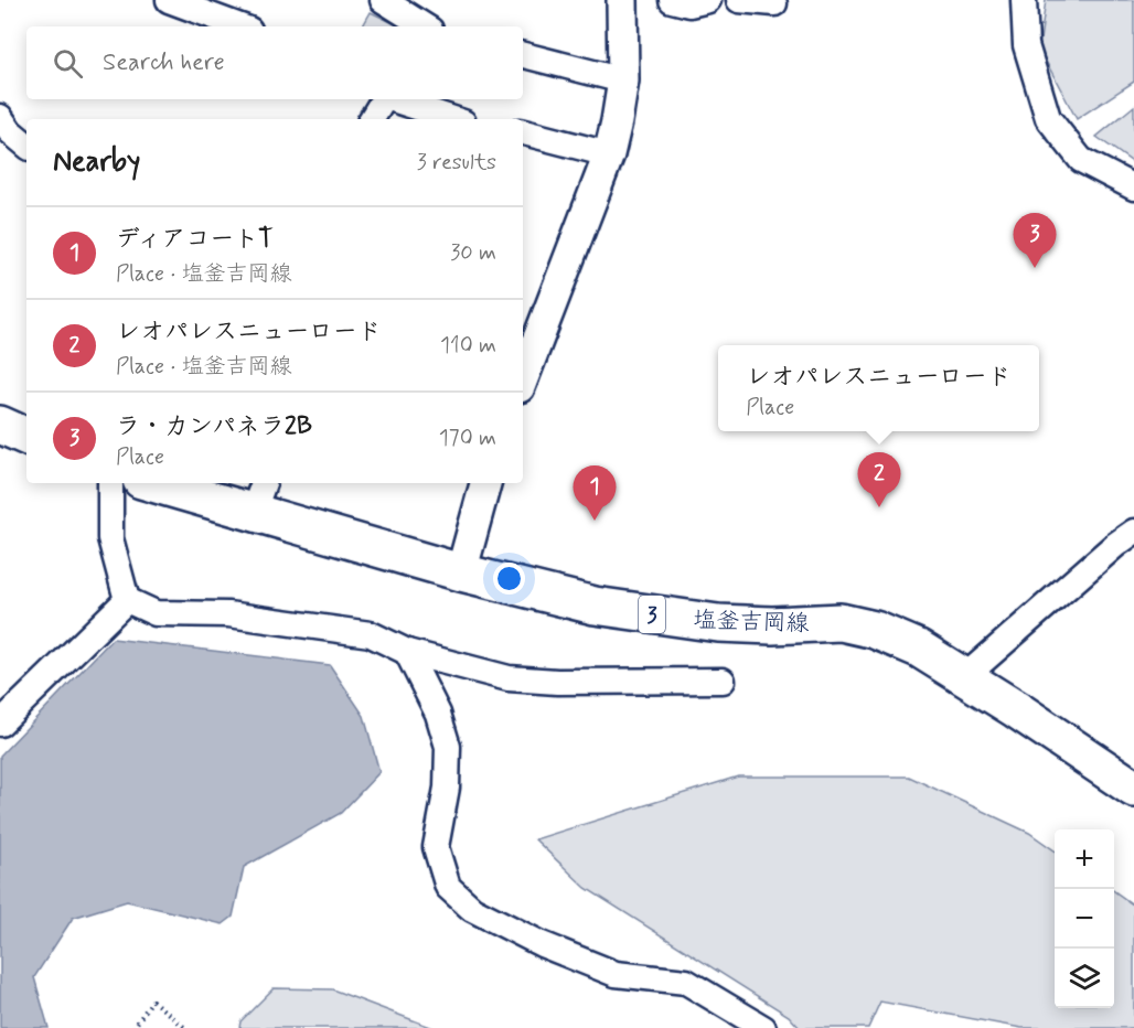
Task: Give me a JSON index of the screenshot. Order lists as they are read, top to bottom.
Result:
{
  "streets": {
    "main road": ["3", "塩釜吉岡線"]
  },
  "page": {
    "search": "Search here",
    "heading": ["Nearby", "3 results"],
    "list": [
      {
        "mark": "1",
        "name": "ディアコートT",
        "note": "Place · 塩釜吉岡線",
        "value": "30 m"
      },
      {
        "mark": "2",
        "name": "レオパレスニューロード",
        "note": "Place · 塩釜吉岡線",
        "value": "110 m"
      },
      {
        "mark": "3",
        "name": "ラ・カンパネラ2B",
        "note": "Place",
        "value": "170 m"
      }
    ],
    "pins": ["3", "2", "1"],
    "popup": ["レオパレスニューロード", "Place"],
    "map_buttons": ["+", "−"]
  }
}
